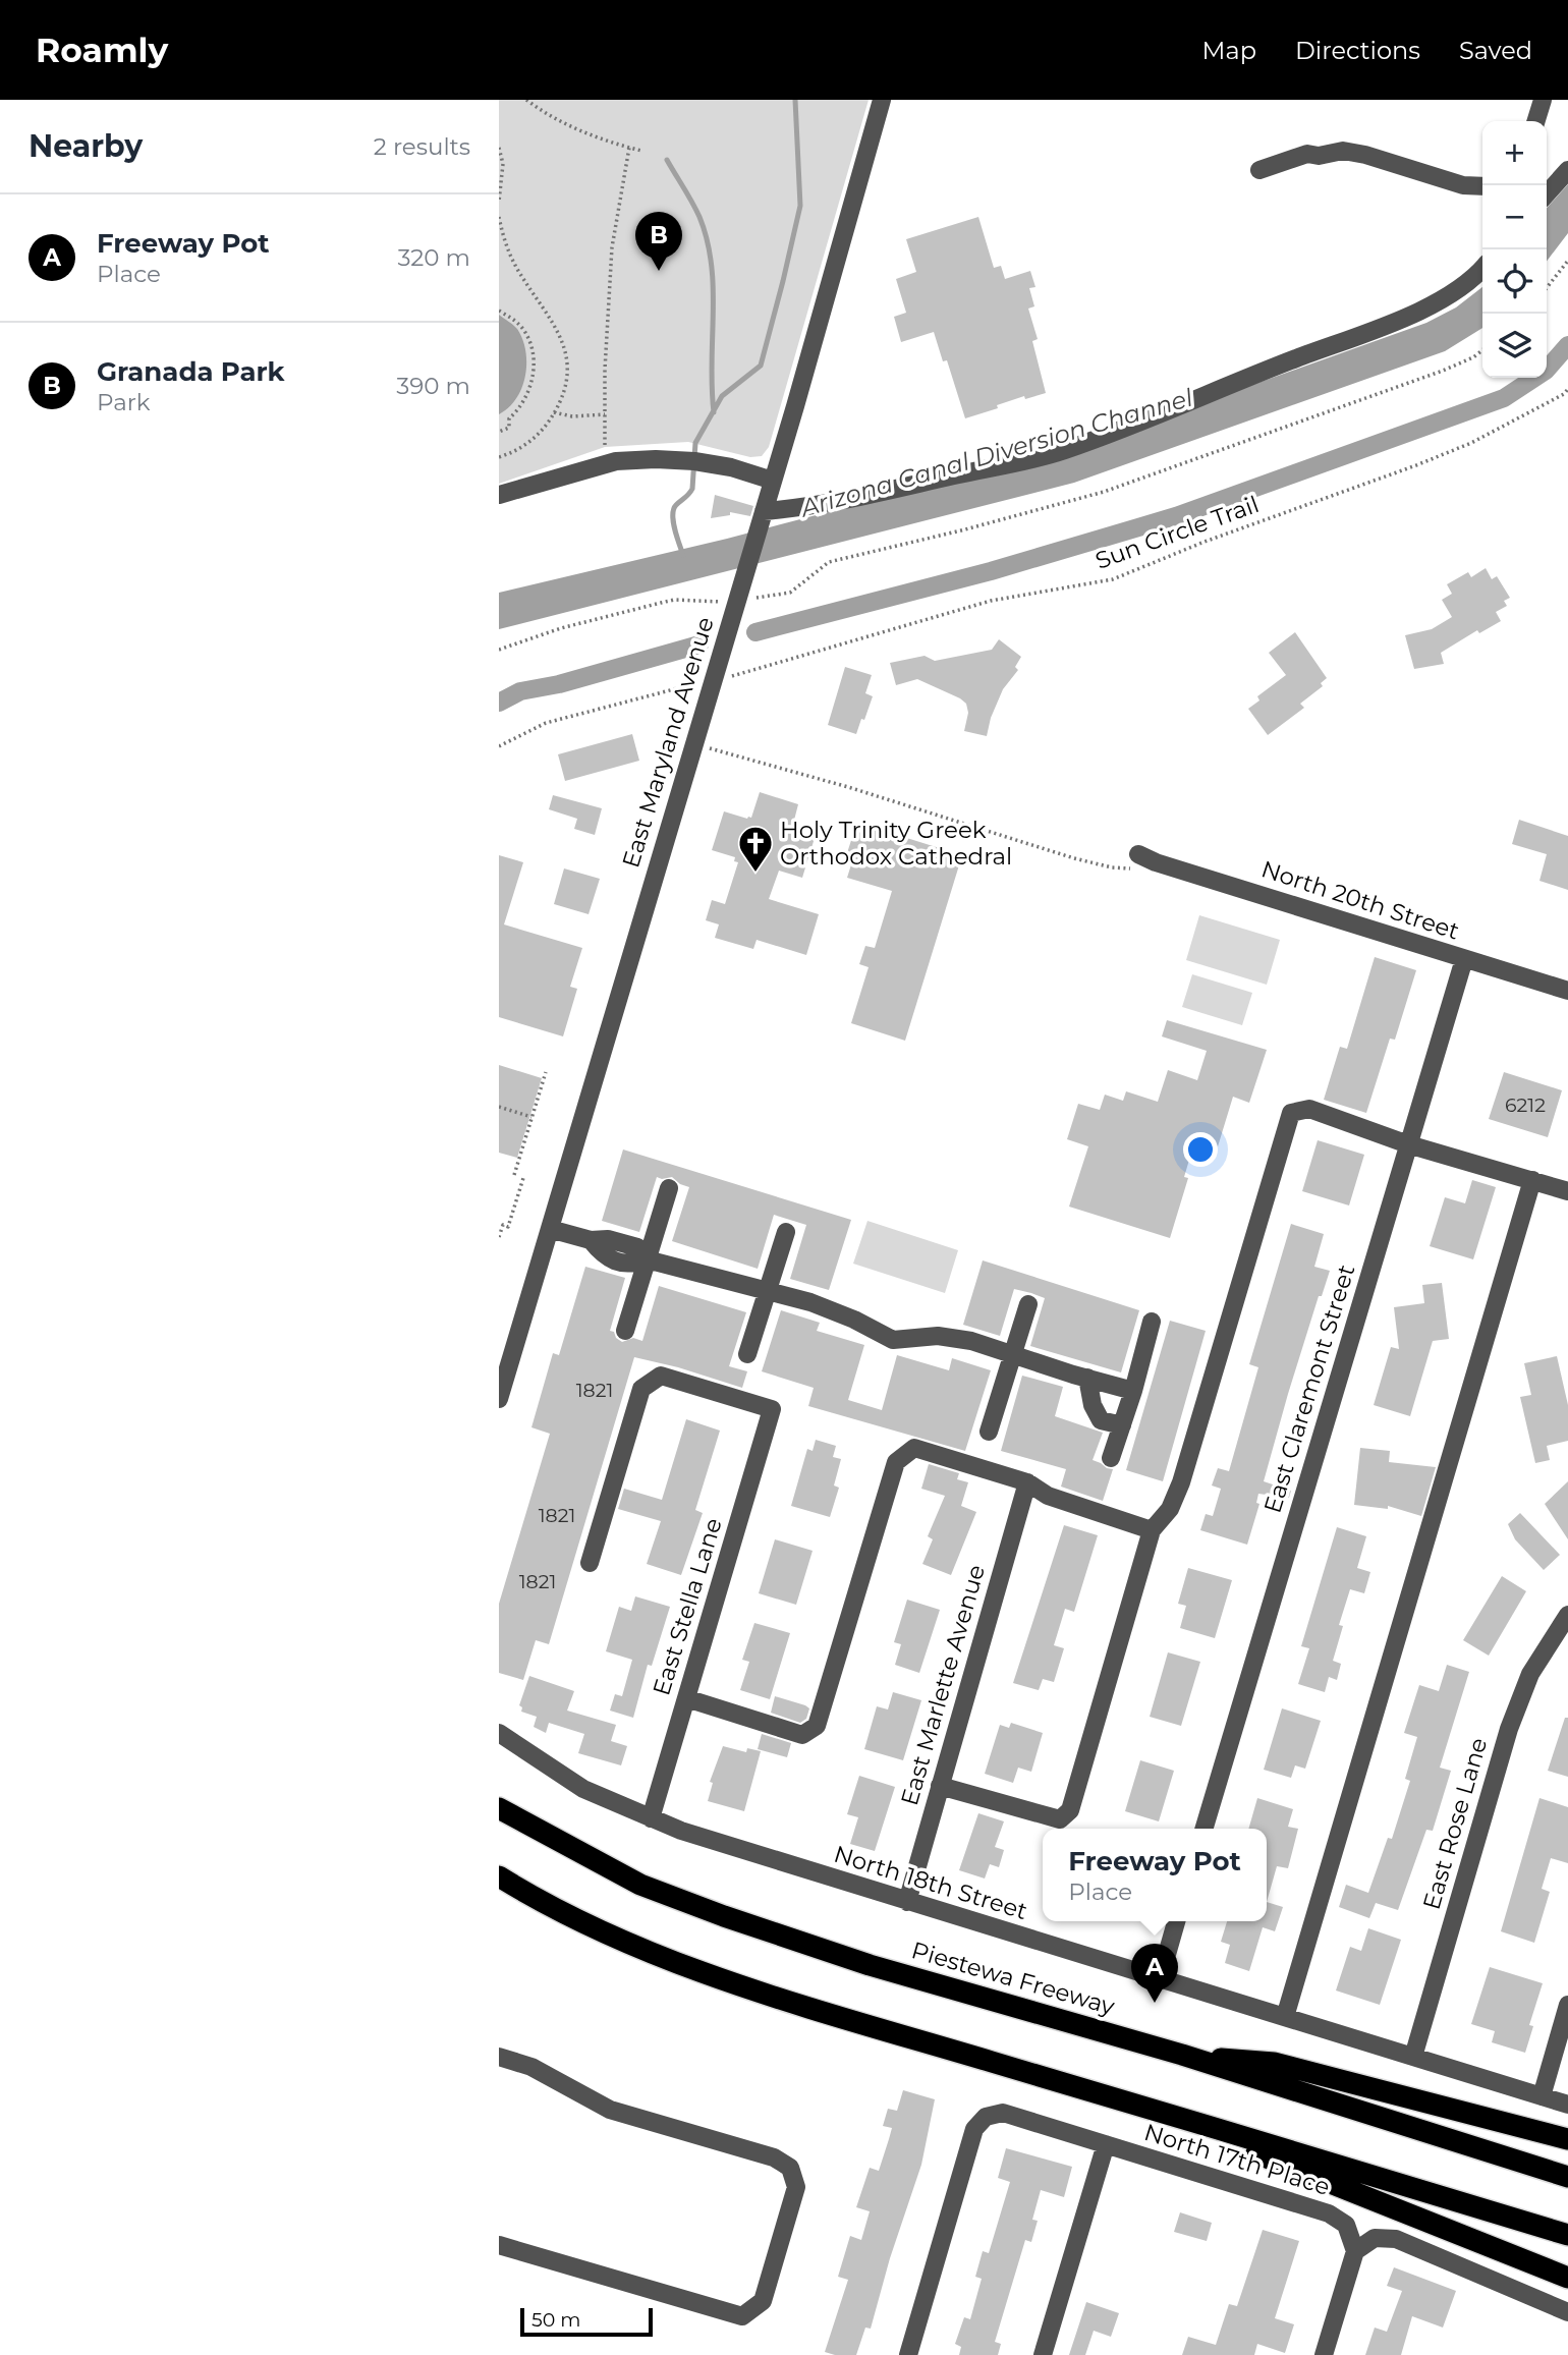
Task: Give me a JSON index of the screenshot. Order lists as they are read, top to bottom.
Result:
{
  "streets": {
    "highway": ["Piestewa Freeway"],
    "street": [
      "East Maryland Avenue",
      "North 20th Street",
      "East Claremont Street",
      "East Stella Lane",
      "East Marlette Avenue",
      "East Rose Lane",
      "North 18th Street",
      "North 17th Place"
    ],
    "path": ["Sun Circle Trail"]
  },
  "crossings": [
    ["North 20th Street", "East Claremont Street"],
    ["East Stella Lane", "North 18th Street"],
    ["East Marlette Avenue", "North 18th Street"],
    ["East Rose Lane", "North 18th Street"]
  ],
  "water": ["Arizona Canal Diversion Channel"],
  "places": {
    "church": ["Holy Trinity Greek Orthodox Cathedral"]
  },
  "house_numbers": [
    "6212",
    "1821",
    "1821",
    "1821"
  ],
  "scale_bar": "50 m",
  "page": {
    "header": "Roamly",
    "nav": ["Map", "Directions", "Saved"],
    "heading": ["Nearby", "2 results"],
    "map_buttons": ["+", "−"],
    "list": [
      {
        "mark": "A",
        "name": "Freeway Pot",
        "note": "Place",
        "value": "320 m"
      },
      {
        "mark": "B",
        "name": "Granada Park",
        "note": "Park",
        "value": "390 m"
      }
    ],
    "pins": ["B", "A"],
    "popup": ["Freeway Pot", "Place"],
    "scale": "50 m"
  }
}
